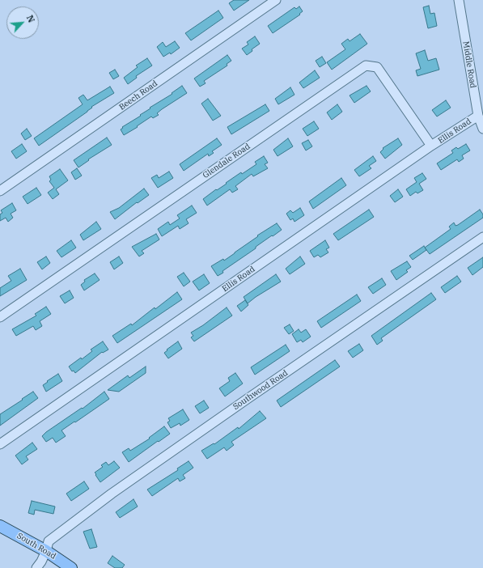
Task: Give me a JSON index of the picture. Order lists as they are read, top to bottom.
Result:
{
  "streets": {
    "main road": ["South Road"],
    "street": [
      "Middle Road",
      "Beech Road",
      "Ellis Road",
      "Glendale Road",
      "Southwood Road"
    ]
  },
  "crossings": [
    ["Middle Road", "Ellis Road"],
    ["Ellis Road", "Glendale Road"],
    ["Southwood Road", "South Road"]
  ],
  "north": "top right"
}
